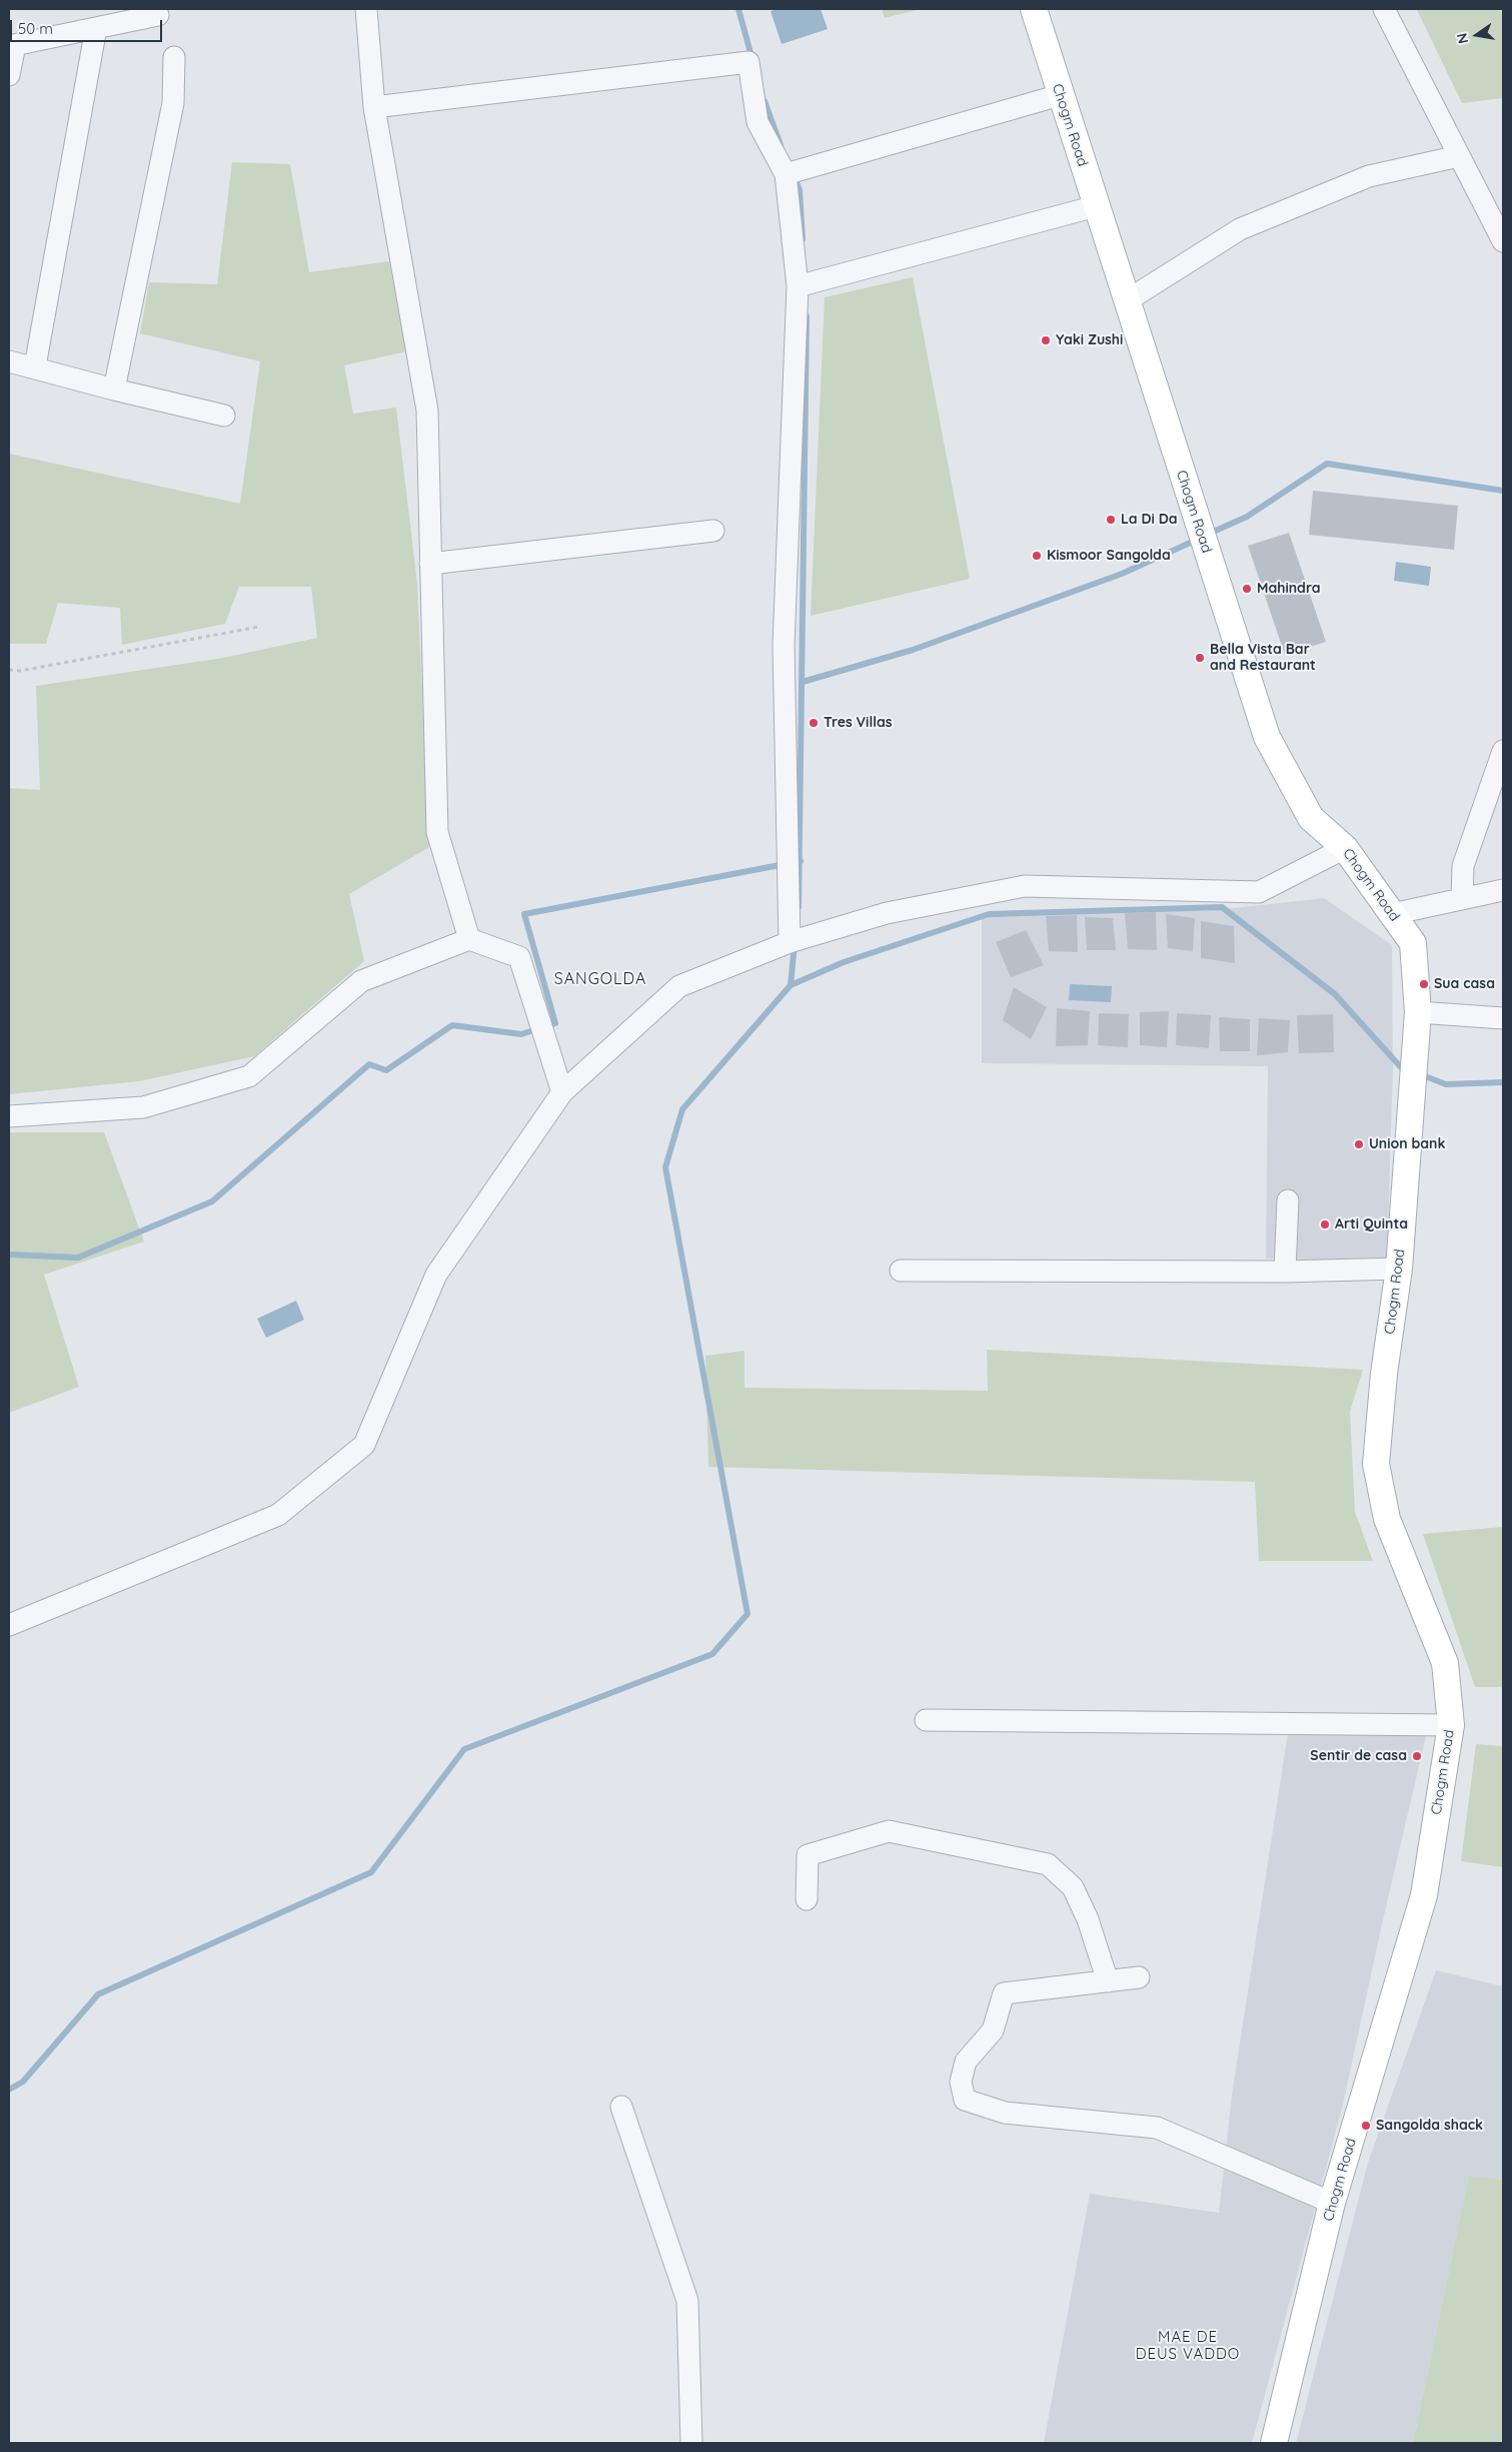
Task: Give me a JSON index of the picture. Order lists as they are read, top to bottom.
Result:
{
  "streets": {
    "main road": ["Chogm Road"]
  },
  "districts": ["SANGOLDA", "MAE DE DEUS VADDO"],
  "places": [
    "Yaki Zushi",
    "La Di Da",
    "Kismoor Sangolda",
    "Mahindra",
    "Bella Vista Bar and Restaurant",
    "Tres Villas",
    "Sua casa",
    "Union bank",
    "Arti Quinta",
    "Sentir de casa",
    "Sangolda shack"
  ],
  "scale_bar": "50 m",
  "north": "left"
}
